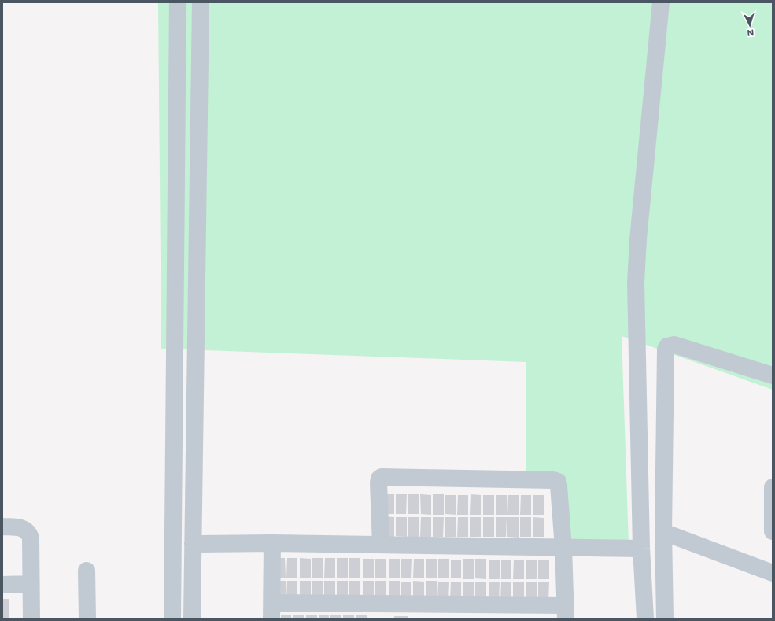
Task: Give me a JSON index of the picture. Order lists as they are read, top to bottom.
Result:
{
  "north": "bottom"
}
